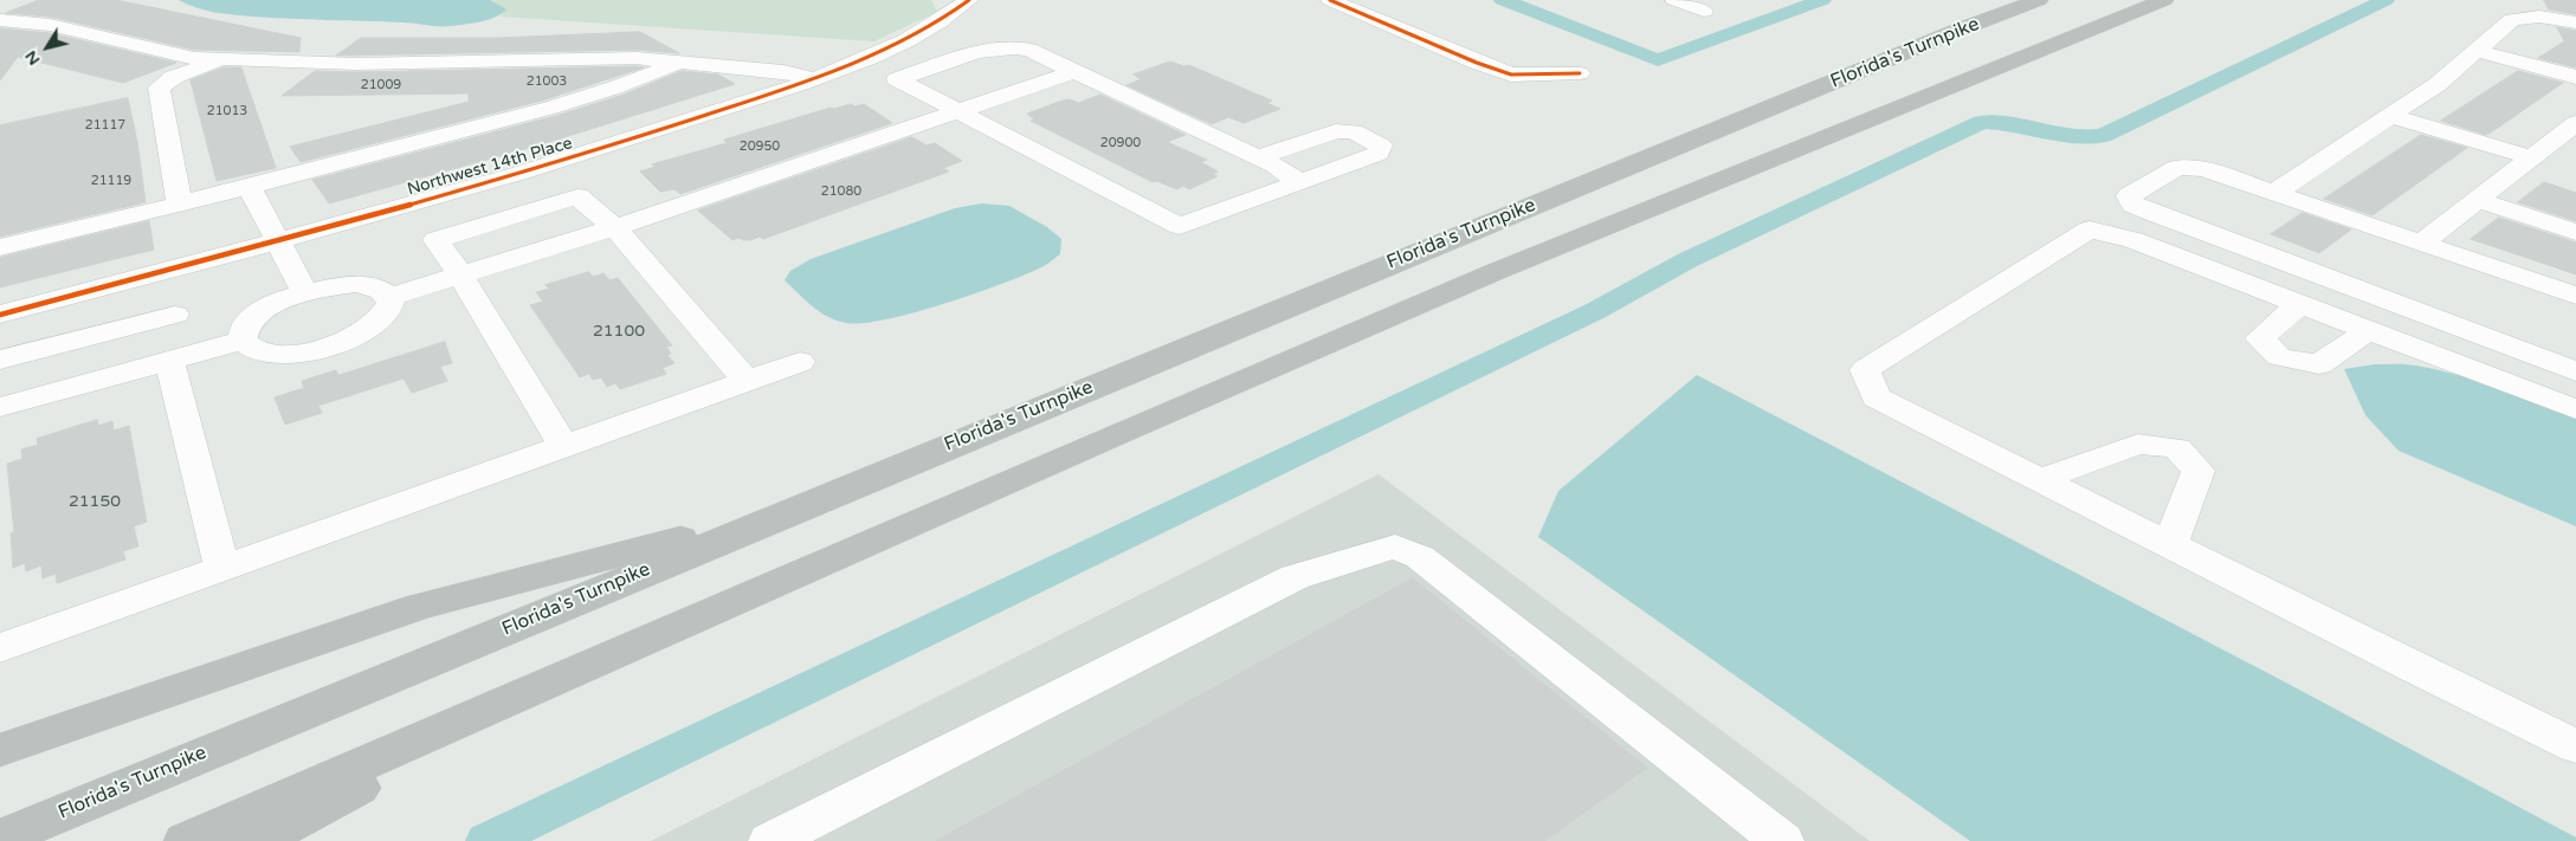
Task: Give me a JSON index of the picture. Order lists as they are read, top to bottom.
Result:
{
  "streets": {
    "highway": ["Florida's Turnpike"],
    "street": ["Northwest 14th Place"]
  },
  "house_numbers": [
    "21003",
    "21009",
    "21013",
    "21117",
    "20900",
    "20950",
    "21119",
    "21080",
    "21100",
    "21150"
  ],
  "north": "bottom left"
}
